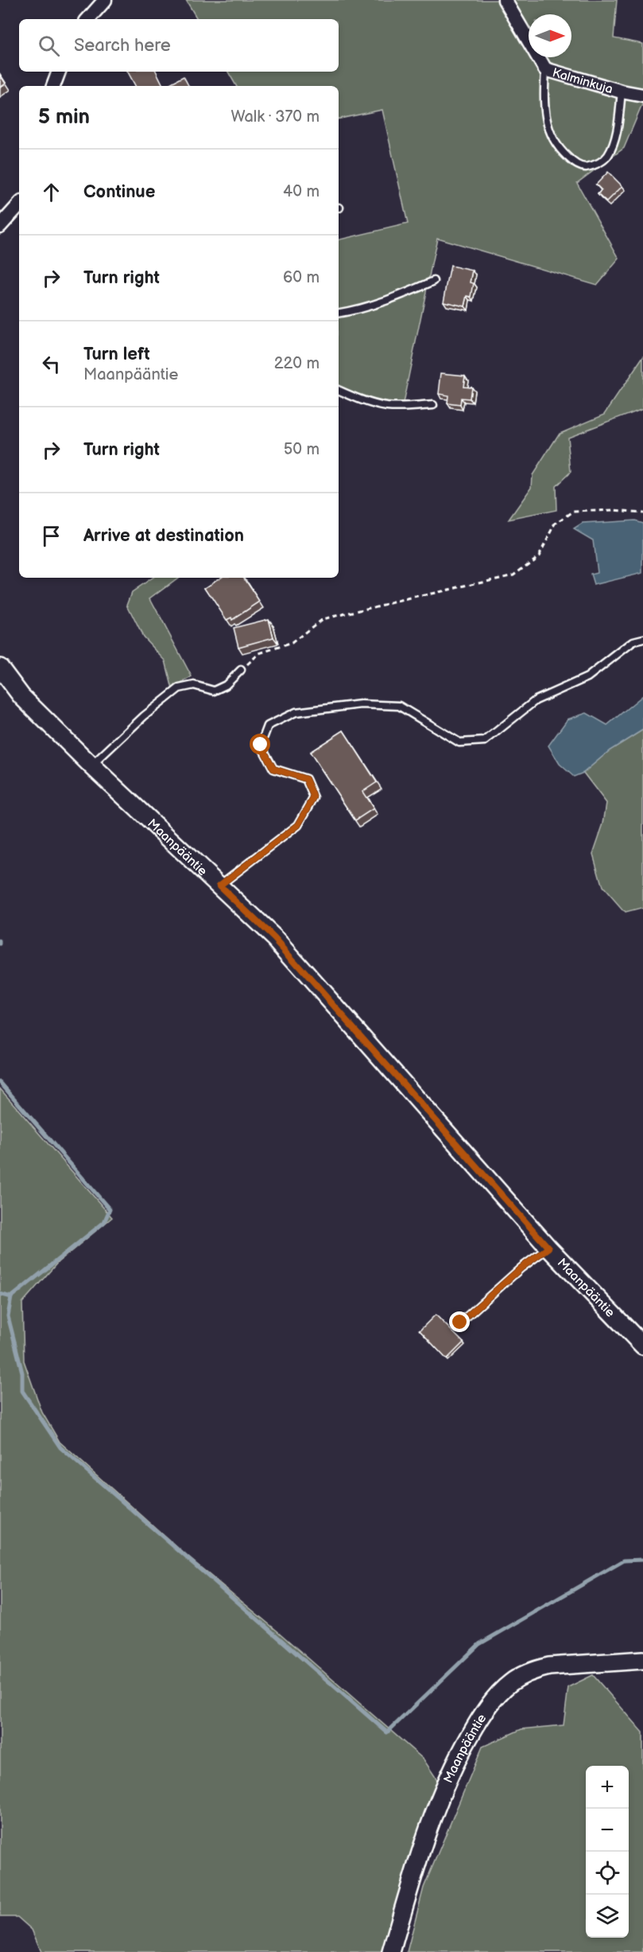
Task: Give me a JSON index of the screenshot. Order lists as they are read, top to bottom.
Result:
{
  "streets": {
    "street": ["Kalminkuja", "Maanpääntie"]
  },
  "north": "right",
  "page": {
    "search": "Search here",
    "heading": ["5 min", "Walk · 370 m"],
    "list": [
      ["Continue", "40 m"],
      ["Turn right", "60 m"],
      ["Turn left", "Maanpääntie", "220 m"],
      ["Turn right", "50 m"],
      "Arrive at destination"
    ],
    "map_buttons": ["+", "−"]
  }
}
